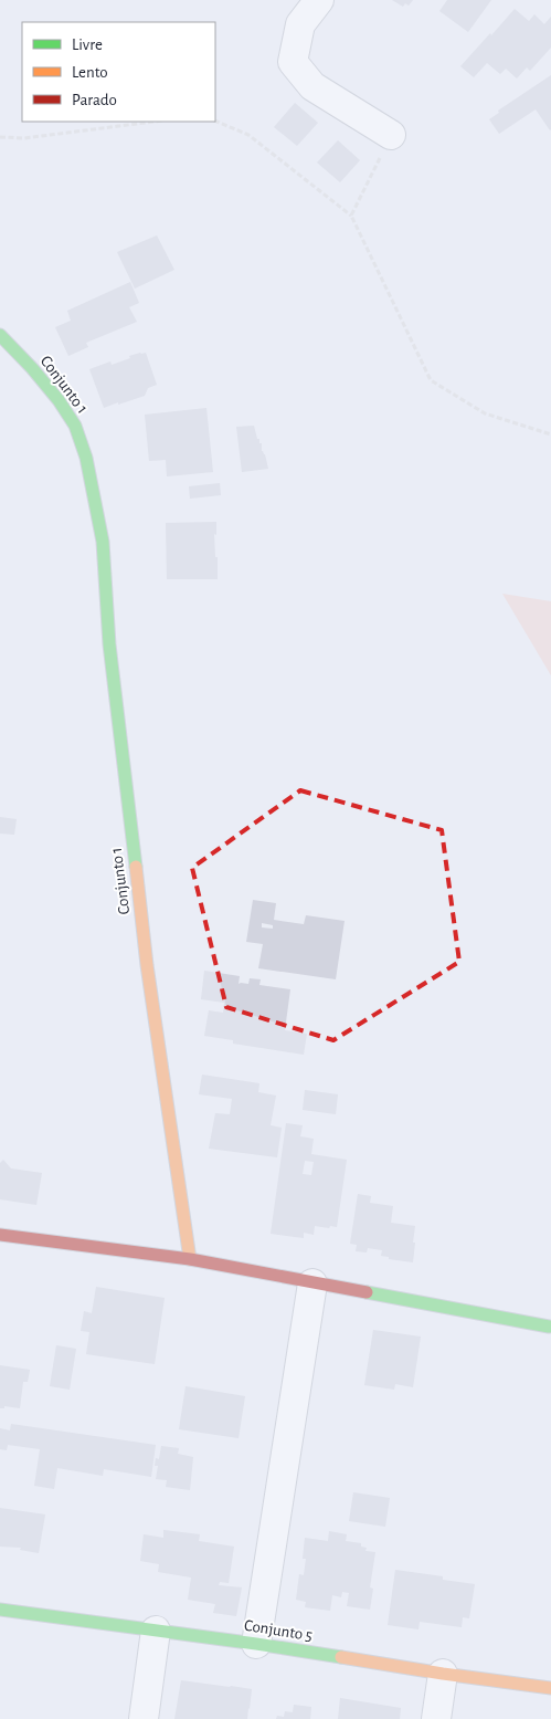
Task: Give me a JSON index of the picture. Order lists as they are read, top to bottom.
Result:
{
  "streets": {
    "street": ["Conjunto 1", "Conjunto 5"]
  },
  "legend": ["Livre", "Lento", "Parado"]
}
